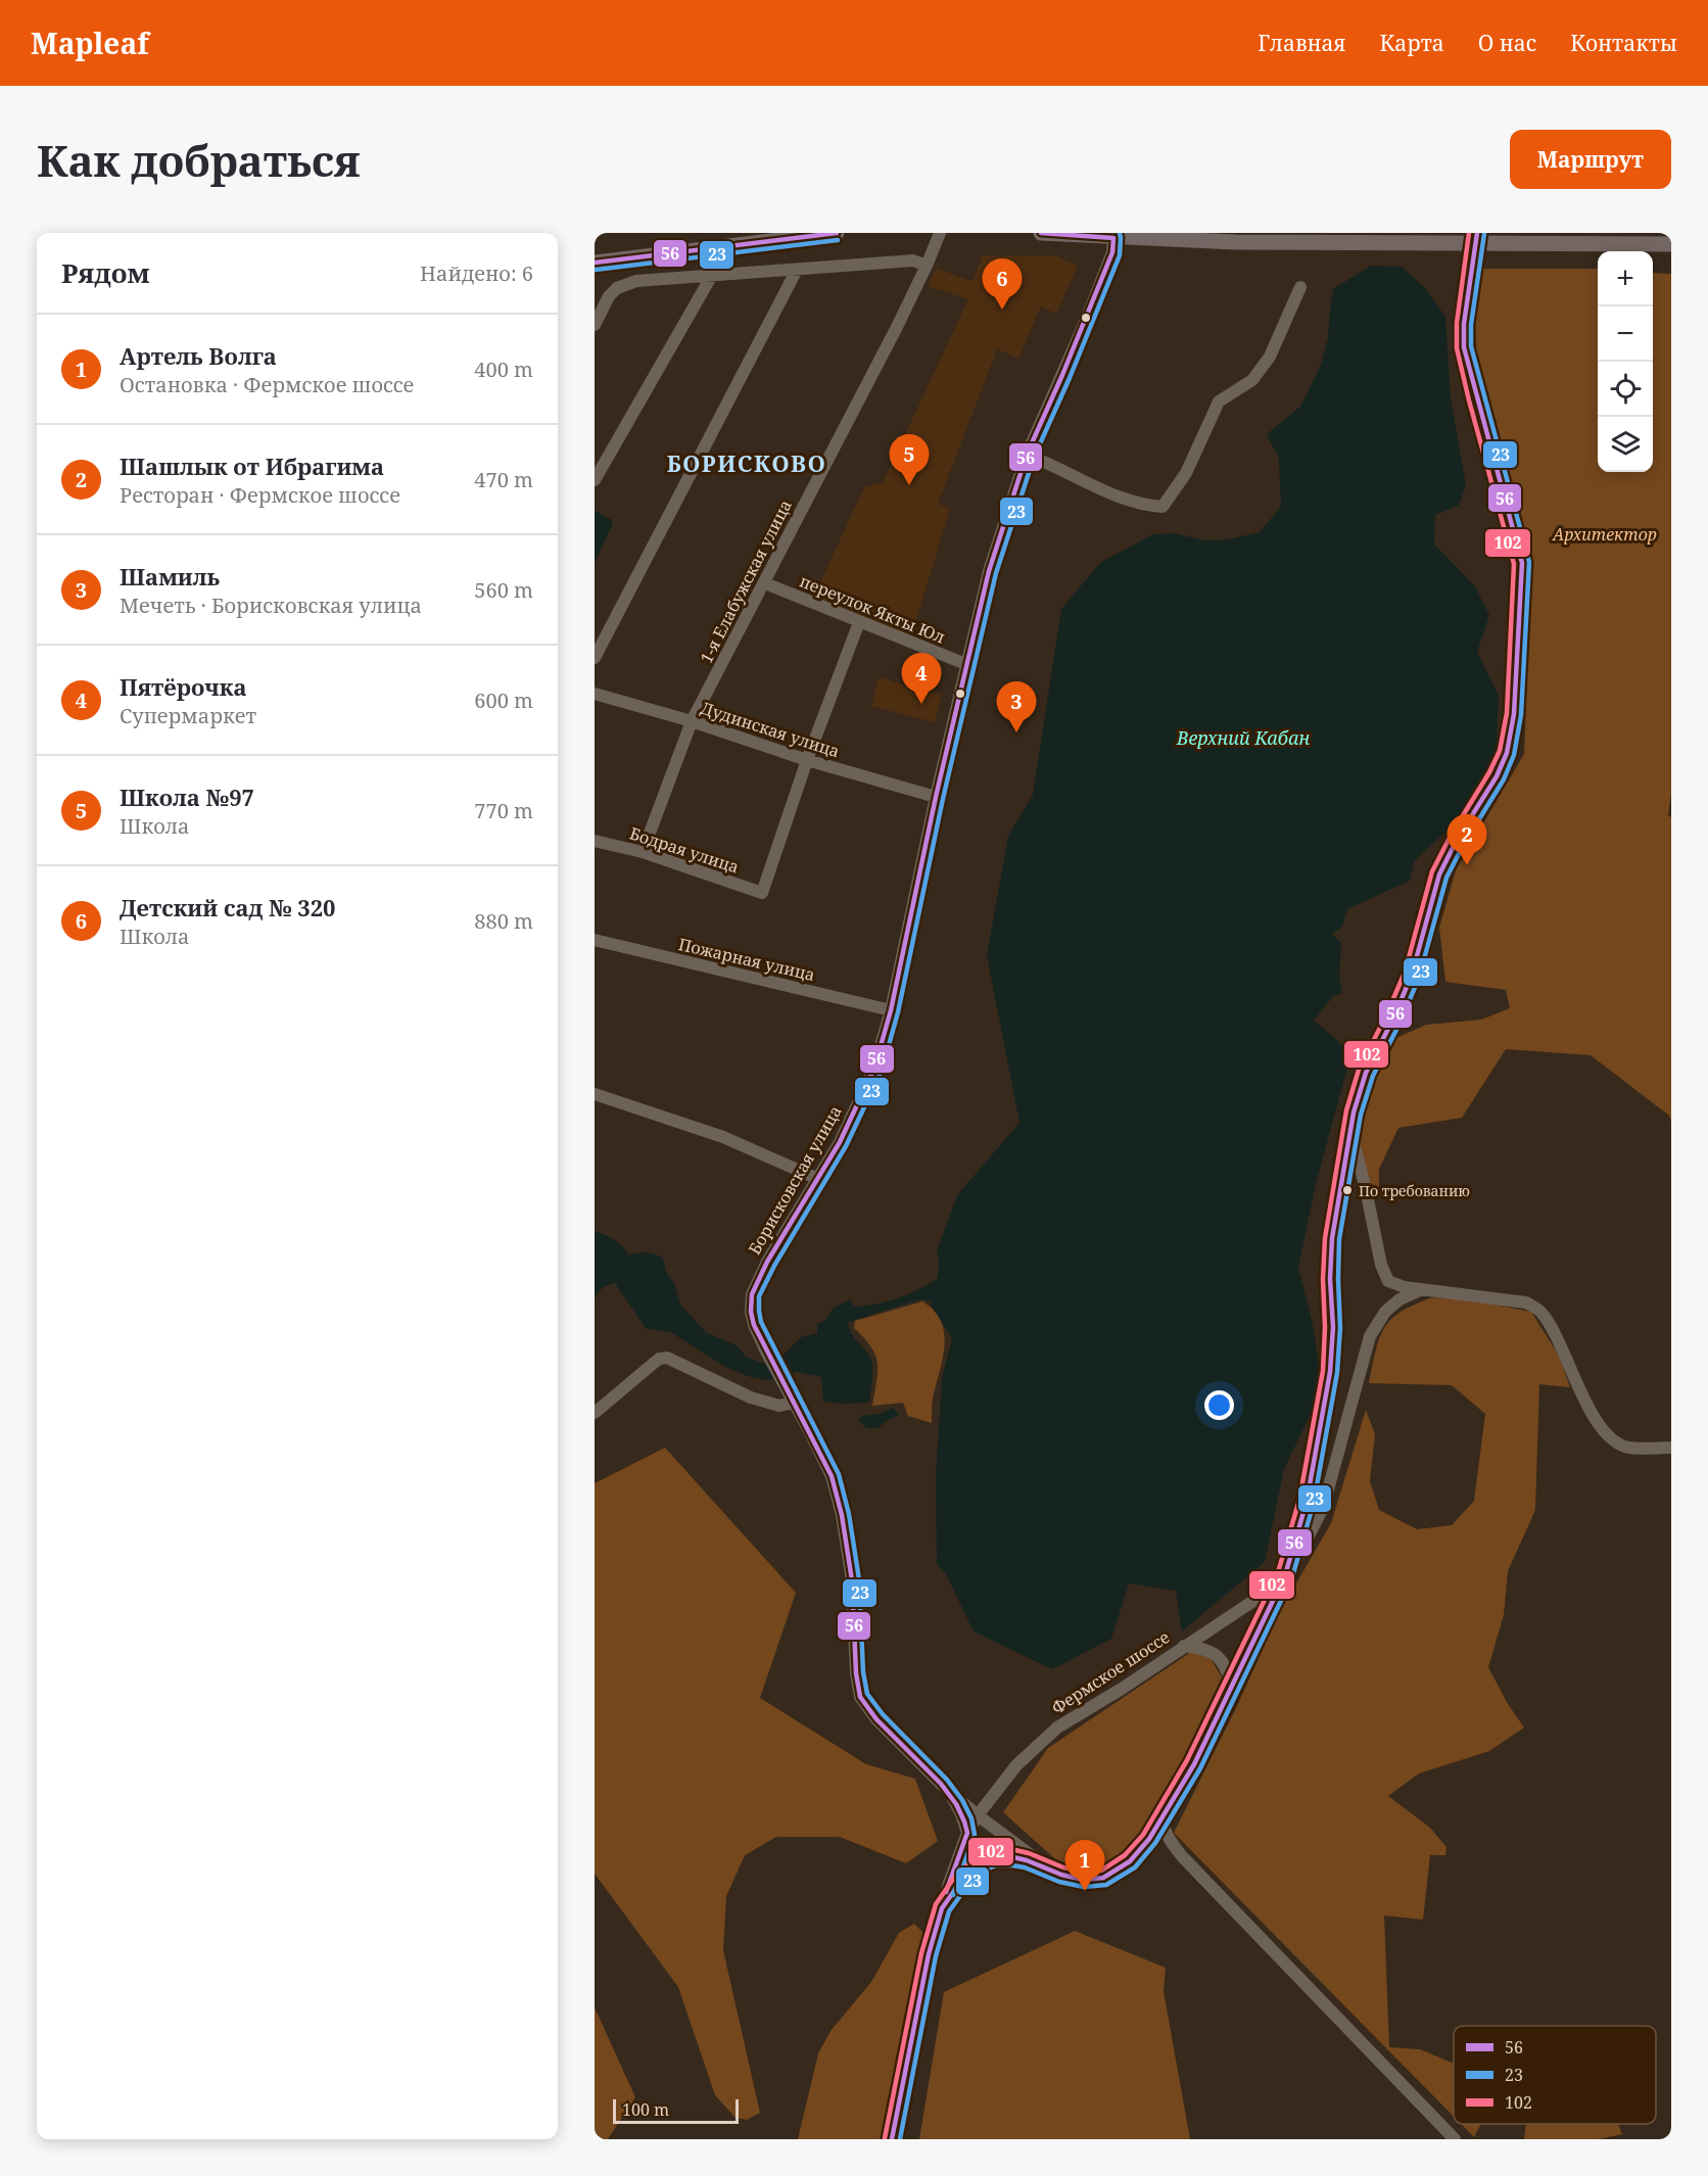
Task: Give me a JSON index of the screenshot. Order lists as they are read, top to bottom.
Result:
{
  "streets": {
    "street": [
      "1-я Елабужская улица",
      "переулок Якты Юл",
      "Дудинская улица",
      "Бодрая улица",
      "Пожарная улица",
      "Борисковская улица",
      "Фермское шоссе"
    ]
  },
  "crossings": [
    ["1-я Елабужская улица", "переулок Якты Юл"],
    ["1-я Елабужская улица", "Дудинская улица"],
    ["1-я Елабужская улица", "Бодрая улица"],
    ["переулок Якты Юл", "Борисковская улица"],
    ["Дудинская улица", "Бодрая улица"],
    ["Дудинская улица", "Борисковская улица"],
    ["Пожарная улица", "Борисковская улица"]
  ],
  "districts": ["БОРИСКОВО"],
  "water": ["Верхний Кабан"],
  "parks": ["Архитектор"],
  "places": ["По требованию"],
  "lines": ["transit line 56", "transit line 23", "transit line 102"],
  "legend": ["56", "23", "102"],
  "scale_bar": "100 m",
  "page": {
    "header": "Mapleaf",
    "nav": [
      "Главная",
      "Карта",
      "О нас",
      "Контакты"
    ],
    "buttons": "Маршрут",
    "title": "Как добраться",
    "heading": ["Рядом", "Найдено: 6"],
    "map_buttons": ["+", "−"],
    "pins": [
      "6",
      "5",
      "4",
      "3",
      "2",
      "1"
    ],
    "list": [
      {
        "mark": "1",
        "name": "Артель Волга",
        "note": "Остановка · Фермское шоссе",
        "value": "400 m"
      },
      {
        "mark": "2",
        "name": "Шашлык от Ибрагима",
        "note": "Ресторан · Фермское шоссе",
        "value": "470 m"
      },
      {
        "mark": "3",
        "name": "Шамиль",
        "note": "Мечеть · Борисковская улица",
        "value": "560 m"
      },
      {
        "mark": "4",
        "name": "Пятёрочка",
        "note": "Супермаркет",
        "value": "600 m"
      },
      {
        "mark": "5",
        "name": "Школа №97",
        "note": "Школа",
        "value": "770 m"
      },
      {
        "mark": "6",
        "name": "Детский сад № 320",
        "note": "Школа",
        "value": "880 m"
      }
    ],
    "scale": "100 m"
  }
}
